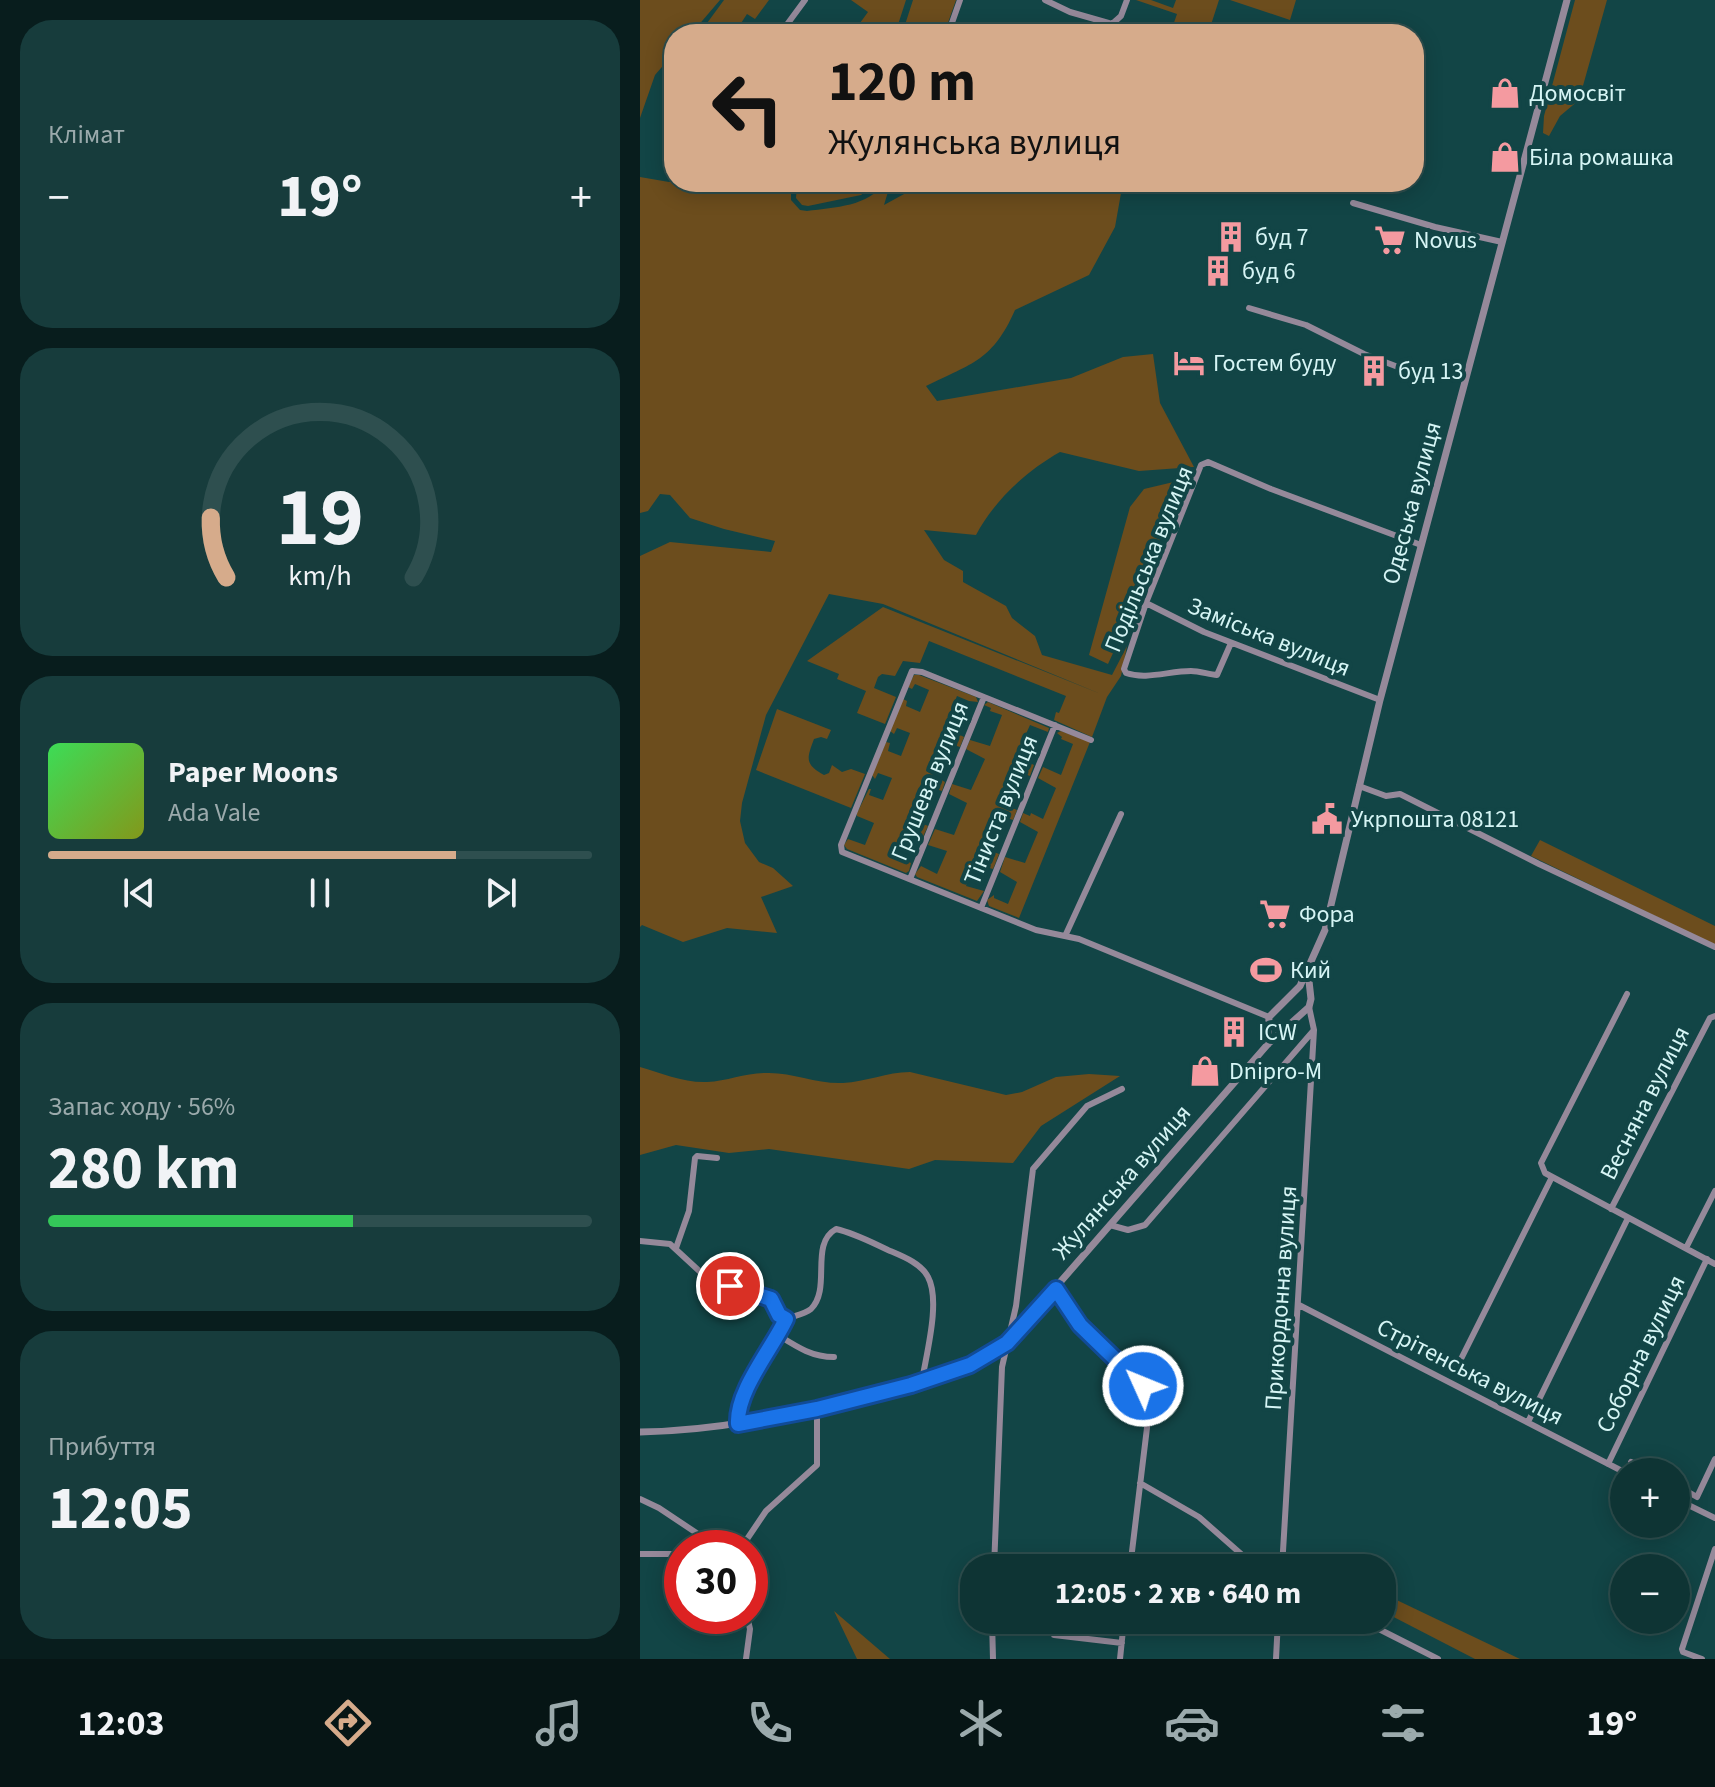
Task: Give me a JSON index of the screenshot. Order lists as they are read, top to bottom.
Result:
{
  "streets": {
    "street": [
      "Одеська вулиця",
      "Подільська вулиця",
      "Заміська вулиця",
      "Грушева вулиця",
      "Тіниста вулиця",
      "Весняна вулиця",
      "Жулянська вулиця",
      "Прикордонна вулиця",
      "Соборна вулиця",
      "Стрітенська вулиця"
    ]
  },
  "crossings": [
    ["Одеська вулиця", "Подільська вулиця"],
    ["Одеська вулиця", "Заміська вулиця"],
    ["Подільська вулиця", "Заміська вулиця"],
    ["Жулянська вулиця", "Прикордонна вулиця"],
    ["Прикордонна вулиця", "Стрітенська вулиця"],
    ["Соборна вулиця", "Стрітенська вулиця"]
  ],
  "places": {
    "shop": ["Домосвіт", "Біла ромашка", "Dnipro-M"],
    "building": [
      "буд 7",
      "буд 6",
      "буд 13",
      "ICW"
    ],
    "supermarket": ["Novus", "Фора"],
    "hotel": ["Гостем буду"],
    "public building": ["Укрпошта 08121"],
    "sports": ["Кий"]
  },
  "page": {
    "tile": [
      "Клімат",
      ["Запас ходу · 56%", "280 km"],
      ["Прибуття", "12:05"]
    ],
    "turn": ["120 m", "Жулянська вулиця"],
    "heat": ["−", "19°", "+"],
    "song": ["Paper Moons", "Ada Vale"],
    "map_buttons": ["+", "−"],
    "limit": "30",
    "trip": "12:05 · 2 хв · 640 m",
    "tabs": ["12:03", "19°"],
    "gauge": ["19", "km/h"]
  }
}
